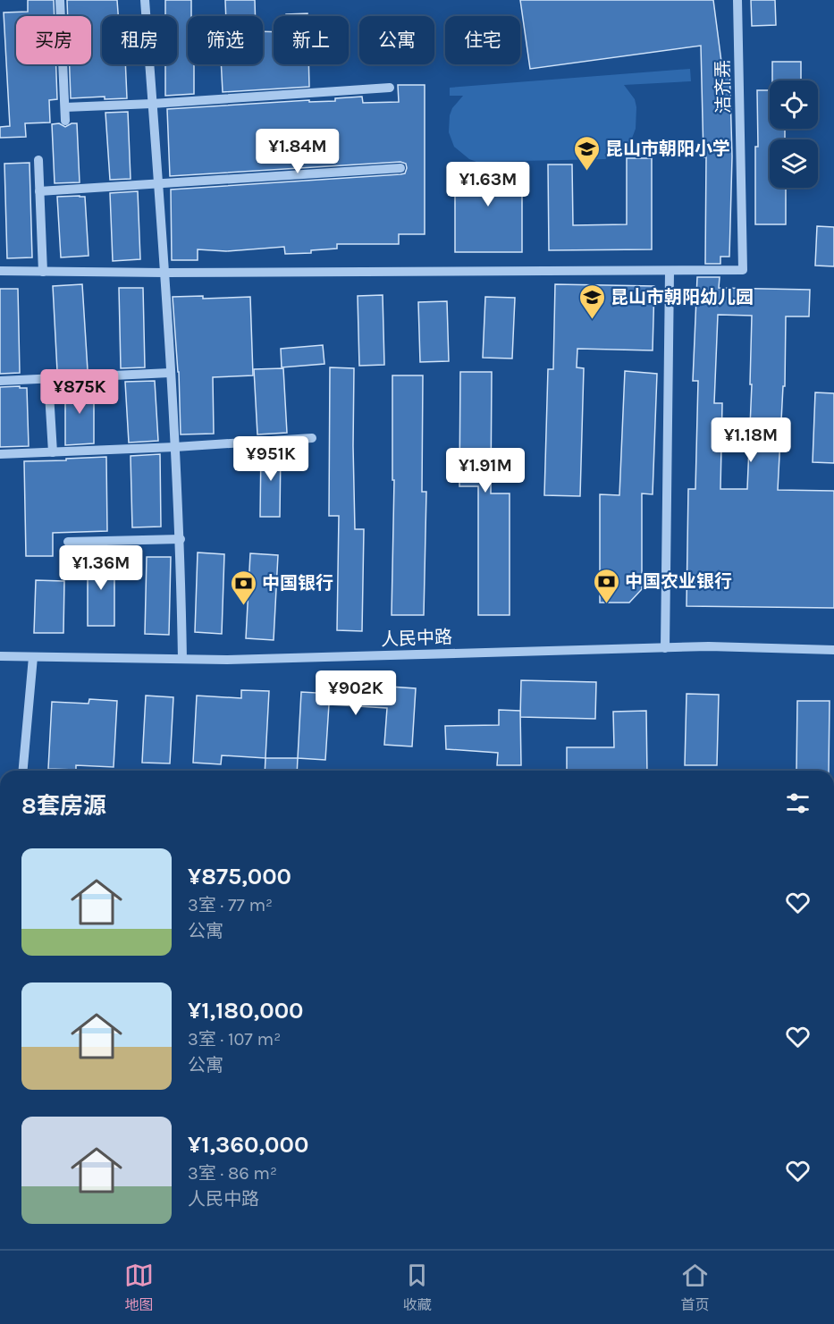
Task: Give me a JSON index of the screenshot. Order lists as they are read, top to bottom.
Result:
{
  "streets": {
    "street": ["洁齐弄", "人民中路"]
  },
  "places": {
    "school or university": ["昆山市朝阳小学", "昆山市朝阳幼儿园"],
    "bank": ["中国农业银行", "中国银行"]
  },
  "page": {
    "chip": [
      "买房",
      "租房",
      "筛选",
      "新上",
      "公寓",
      "住宅"
    ],
    "price": [
      "¥1.84M",
      "¥1.63M",
      "¥875K",
      "¥1.18M",
      "¥951K",
      "¥1.91M",
      "¥1.36M",
      "¥902K"
    ],
    "heading": "8套房源",
    "list": [
      {
        "name": "¥875,000",
        "note": "3室 · 77 m² · 公寓"
      },
      {
        "name": "¥1,180,000",
        "note": "3室 · 107 m² · 公寓"
      },
      {
        "name": "¥1,360,000",
        "note": "3室 · 86 m² · 人民中路"
      }
    ],
    "tabs": ["地图", "收藏", "首页"]
  }
}
